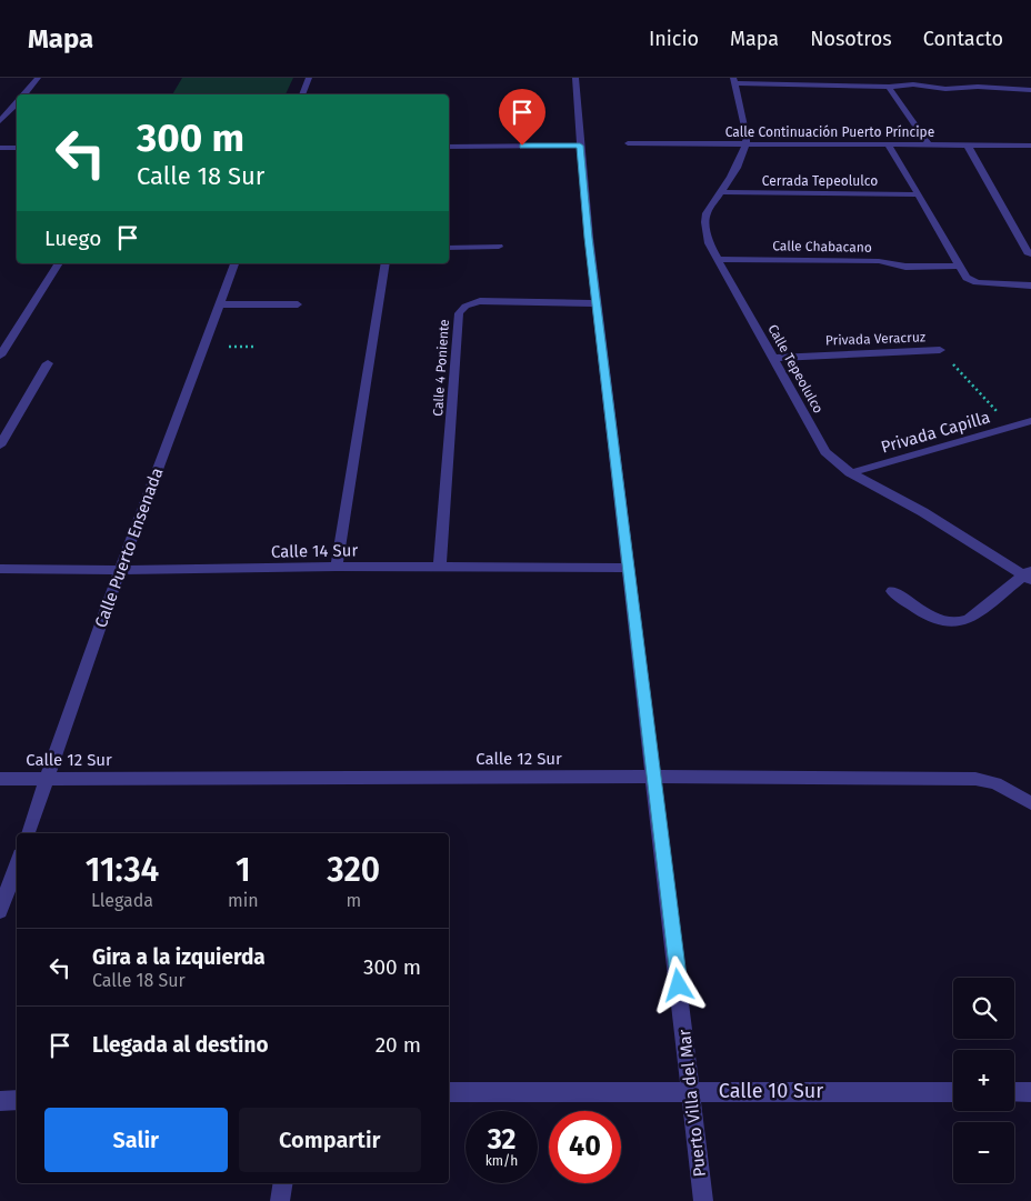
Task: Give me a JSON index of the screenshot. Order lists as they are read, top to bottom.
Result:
{
  "streets": {
    "street": [
      "Calle Continuación Puerto Príncipe",
      "Cerrada Tepeolulco",
      "Calle Chabacano",
      "Privada Veracruz",
      "Calle 4 Poniente",
      "Calle Tepeolulco",
      "Privada Capilla",
      "Calle Puerto Ensenada",
      "Calle 14 Sur",
      "Calle 12 Sur",
      "Calle 10 Sur",
      "Puerto Villa del Mar"
    ]
  },
  "crossings": [
    ["Calle Continuación Puerto Príncipe", "Calle Tepeolulco"],
    ["Cerrada Tepeolulco", "Calle Tepeolulco"],
    ["Calle Chabacano", "Calle Tepeolulco"],
    ["Privada Veracruz", "Calle Tepeolulco"],
    ["Privada Veracruz", "Privada Capilla"],
    ["Calle 4 Poniente", "Calle 14 Sur"],
    ["Calle 4 Poniente", "Puerto Villa del Mar"],
    ["Calle Tepeolulco", "Privada Capilla"],
    ["Calle Puerto Ensenada", "Calle 14 Sur"],
    ["Calle Puerto Ensenada", "Calle 12 Sur"],
    ["Calle 14 Sur", "Puerto Villa del Mar"],
    ["Calle 12 Sur", "Puerto Villa del Mar"],
    ["Calle 10 Sur", "Puerto Villa del Mar"]
  ],
  "page": {
    "header": "Mapa",
    "nav": [
      "Inicio",
      "Mapa",
      "Nosotros",
      "Contacto"
    ],
    "turn": ["300 m", "Calle 18 Sur"],
    "then": "Luego",
    "eta": [
      "11:34",
      "Llegada",
      "1",
      "min",
      "320",
      "m"
    ],
    "list": [
      {
        "name": "Gira a la izquierda",
        "note": "Calle 18 Sur",
        "value": "300 m"
      },
      {
        "name": "Llegada al destino",
        "value": "20 m"
      }
    ],
    "map_buttons": ["+", "−"],
    "buttons": ["Salir", "Compartir"],
    "speed": "32 km/h",
    "limit": "40"
  }
}
